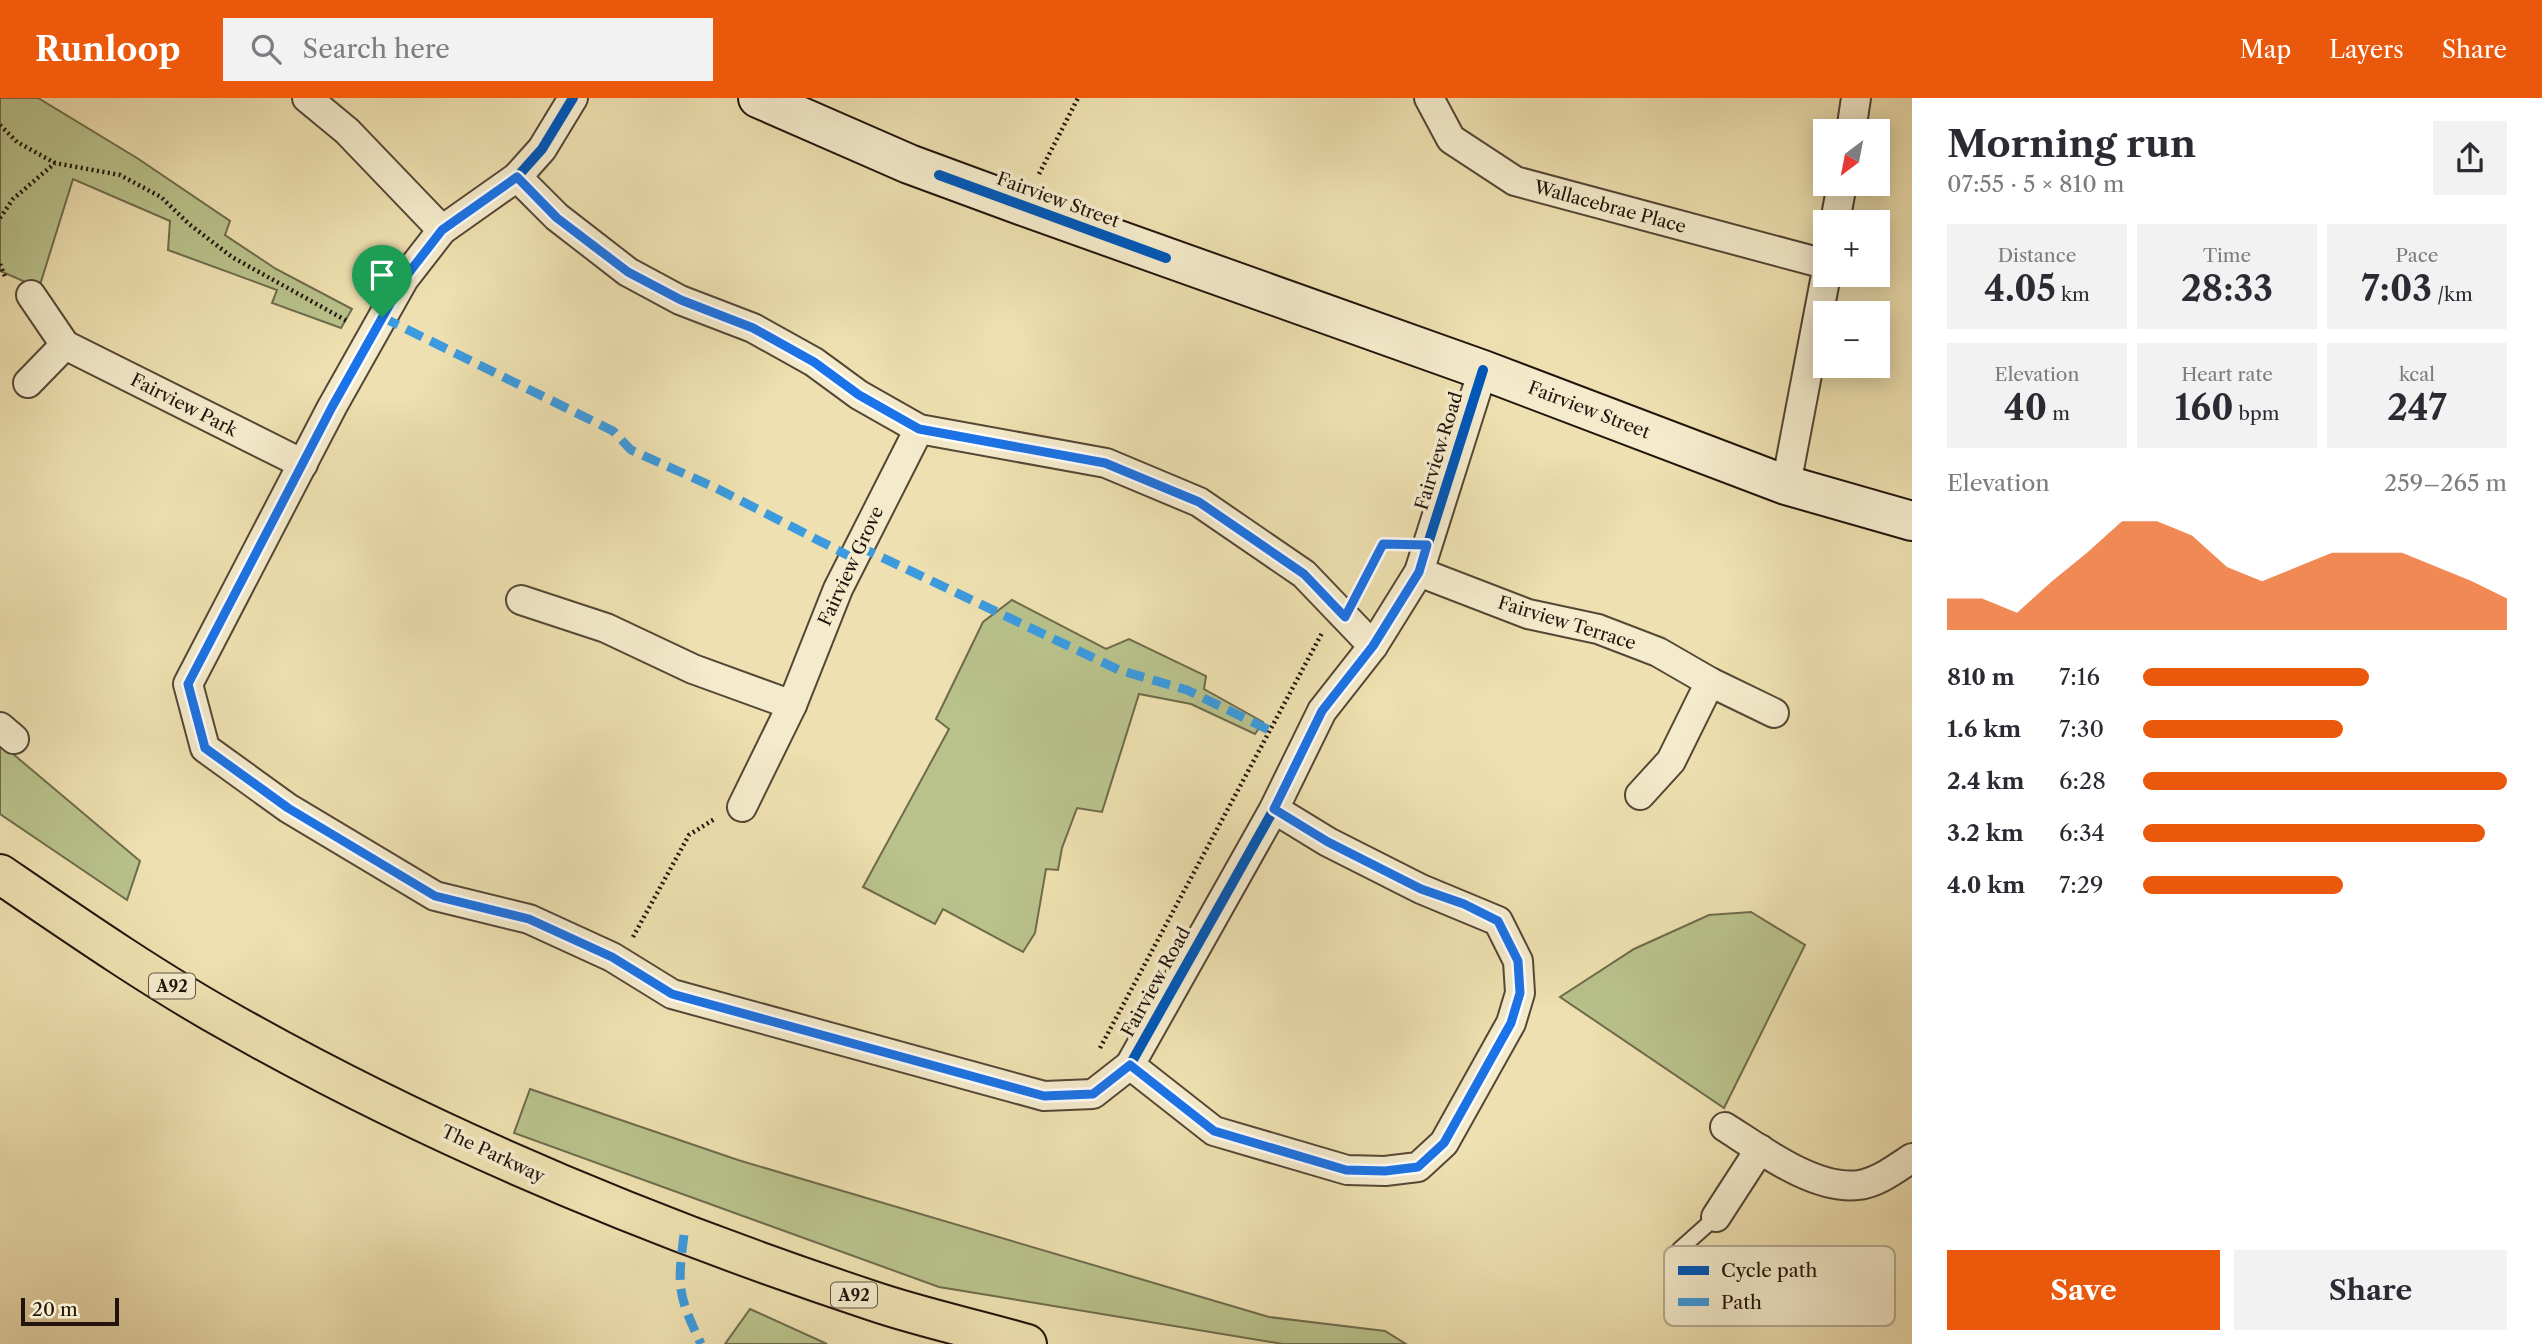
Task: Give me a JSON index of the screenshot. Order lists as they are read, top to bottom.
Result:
{
  "streets": {
    "main road": ["A92", "The Parkway"],
    "street": [
      "Fairview Street",
      "Wallacebrae Place",
      "Fairview Park",
      "Fairview Road",
      "Fairview Grove",
      "Fairview Terrace"
    ]
  },
  "crossings": [
    ["Fairview Street", "Fairview Road"],
    ["Fairview Park", "Fairview Road"],
    ["Fairview Road", "Fairview Terrace"]
  ],
  "legend": ["Cycle path", "Path"],
  "scale_bar": "20 m",
  "north": "bottom left",
  "page": {
    "header": "Runloop",
    "search": "Search here",
    "nav": ["Map", "Layers", "Share"],
    "heading": ["Morning run", "07:55 · 5 × 810 m"],
    "map_buttons": ["+", "−"],
    "stats": [
      ["Distance", "4.05 km"],
      ["Time", "28:33"],
      ["Pace", "7:03 /km"],
      ["Elevation", "40 m"],
      ["Heart rate", "160 bpm"],
      ["kcal", "247"]
    ],
    "chart": ["Elevation", "259–265 m"],
    "list": [
      {
        "name": "810 m",
        "note": "7:16"
      },
      {
        "name": "1.6 km",
        "note": "7:30"
      },
      {
        "name": "2.4 km",
        "note": "6:28"
      },
      {
        "name": "3.2 km",
        "note": "6:34"
      },
      {
        "name": "4.0 km",
        "note": "7:29"
      }
    ],
    "buttons": ["Save", "Share"],
    "scale": "20 m"
  }
}
